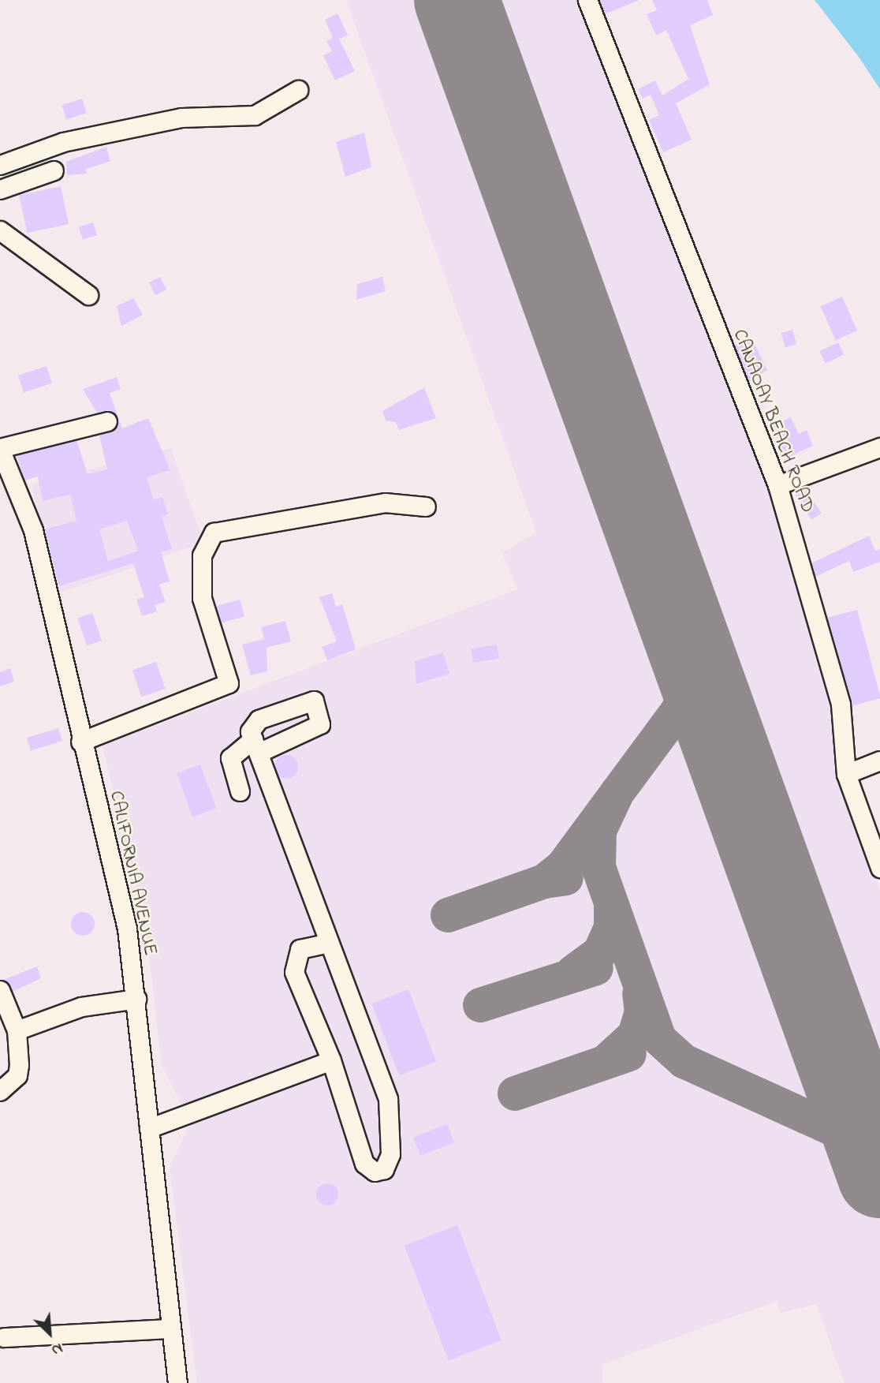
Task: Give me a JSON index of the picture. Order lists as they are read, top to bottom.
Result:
{
  "streets": {
    "street": ["CANAOAY BEACH ROAD", "CALIFORNIA AVENUE"]
  },
  "north": "bottom right"
}
